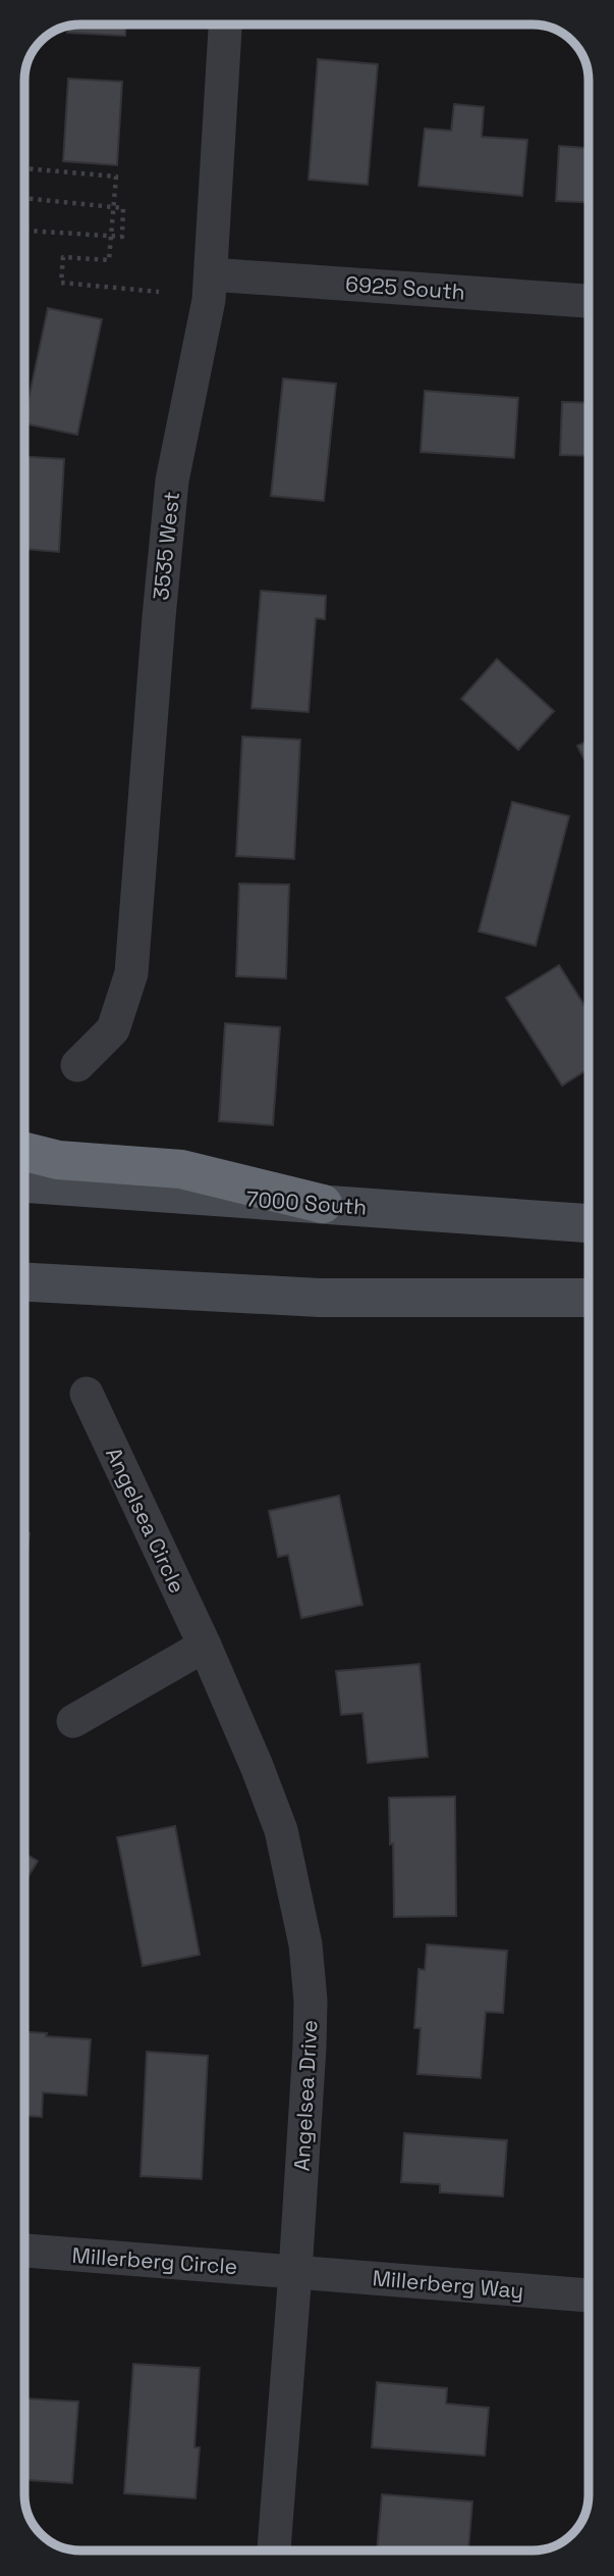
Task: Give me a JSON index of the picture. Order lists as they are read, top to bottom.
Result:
{
  "streets": {
    "main road": ["7000 South"],
    "street": [
      "6925 South",
      "3535 West",
      "Angelsea Circle",
      "Angelsea Drive",
      "Millerberg Circle",
      "Millerberg Way"
    ]
  },
  "crossings": [
    ["6925 South", "3535 West"],
    ["Angelsea Circle", "Angelsea Drive"],
    ["Angelsea Drive", "Millerberg Circle"],
    ["Angelsea Drive", "Millerberg Way"],
    ["Millerberg Circle", "Millerberg Way"]
  ]
}
